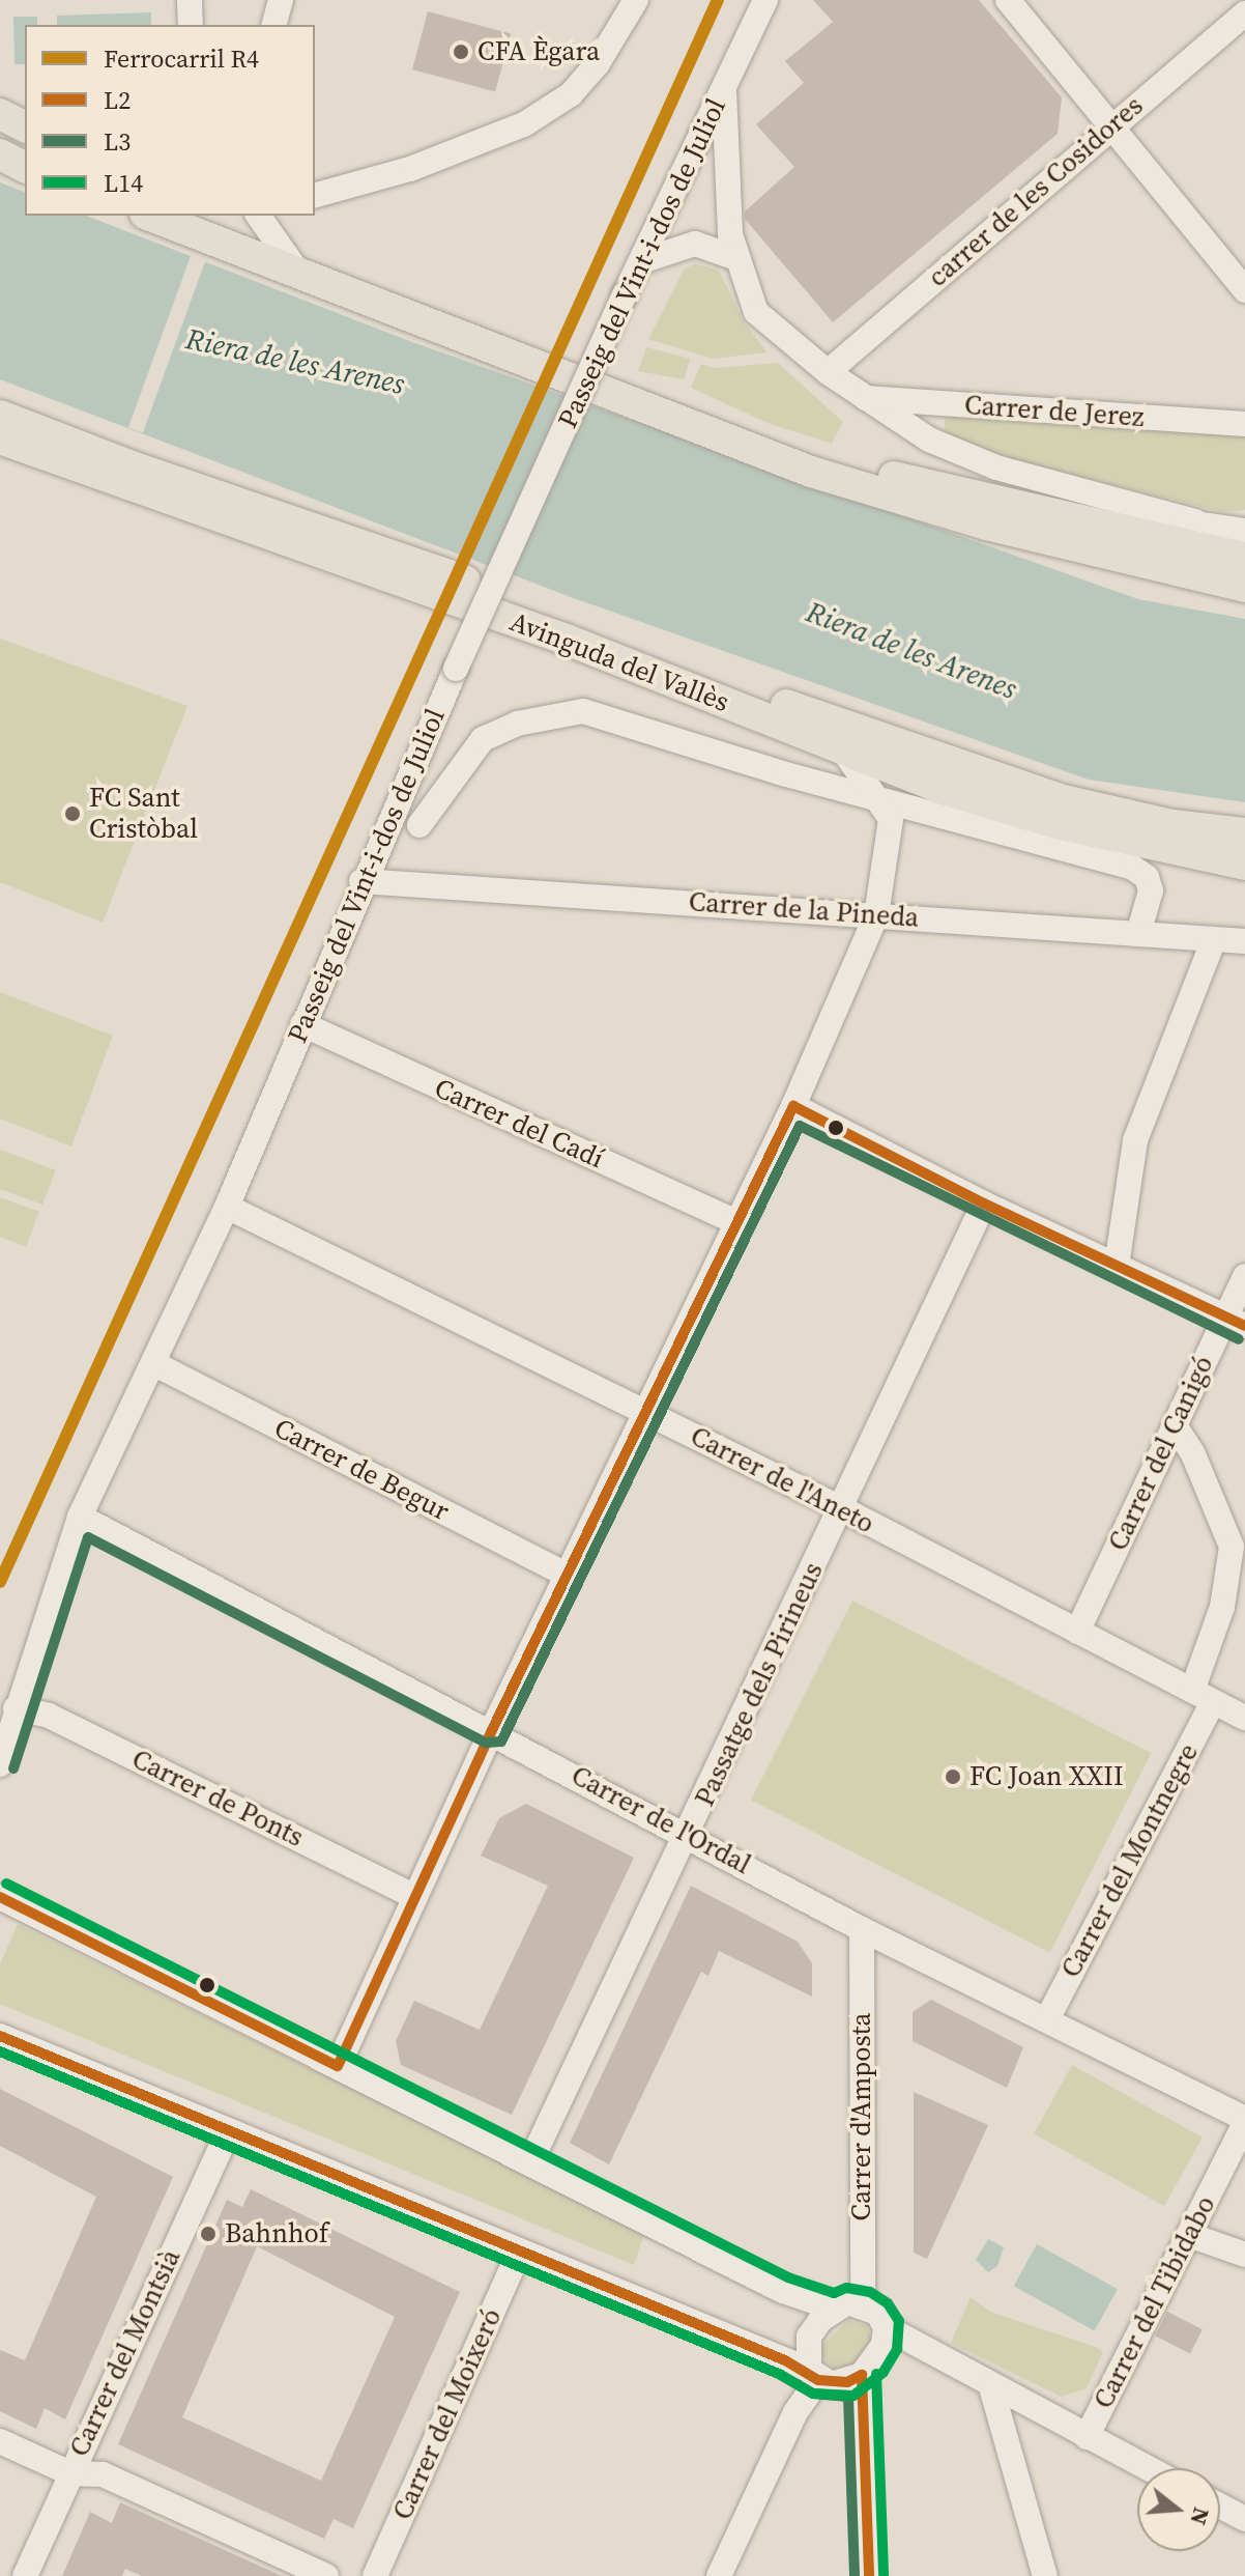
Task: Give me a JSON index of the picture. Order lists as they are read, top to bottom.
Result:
{
  "streets": {
    "main road": ["Avinguda del Vallès"],
    "street": [
      "carrer de les Cosidores",
      "Passeig del Vint-i-dos de Juliol",
      "Carrer de Jerez",
      "Carrer de la Pineda",
      "Carrer del Cadí",
      "Carrer del Canigó",
      "Carrer de Begur",
      "Carrer de l'Aneto",
      "Passatge dels Pirineus",
      "Carrer de Ponts",
      "Carrer de l'Ordal",
      "Carrer del Montnegre",
      "Carrer d'Amposta",
      "Carrer del Tibidabo",
      "Carrer del Montsià",
      "Carrer del Moixeró"
    ]
  },
  "crossings": [
    ["Passeig del Vint-i-dos de Juliol", "Carrer de la Pineda"],
    ["Passeig del Vint-i-dos de Juliol", "Carrer del Cadí"],
    ["Passeig del Vint-i-dos de Juliol", "Carrer de Begur"],
    ["Passeig del Vint-i-dos de Juliol", "Carrer de l'Aneto"],
    ["Passeig del Vint-i-dos de Juliol", "Carrer de Ponts"],
    ["Passeig del Vint-i-dos de Juliol", "Carrer de l'Ordal"],
    ["Avinguda del Vallès", "Carrer de la Pineda"],
    ["Carrer del Canigó", "Carrer de l'Aneto"],
    ["Carrer del Canigó", "Carrer del Montnegre"],
    ["Carrer de l'Aneto", "Passatge dels Pirineus"],
    ["Carrer de l'Aneto", "Carrer del Montnegre"],
    ["Passatge dels Pirineus", "Carrer de l'Ordal"],
    ["Carrer de l'Ordal", "Carrer del Montnegre"],
    ["Carrer de l'Ordal", "Carrer d'Amposta"],
    ["Carrer de l'Ordal", "Carrer del Tibidabo"]
  ],
  "water": ["Riera de les Arenes"],
  "places": [
    "CFA Ègara",
    "FC Sant Cristòbal",
    "FC Joan XXII",
    "Bahnhof"
  ],
  "lines": [
    "rail line R4",
    "transit line L2",
    "transit line L3",
    "transit line L14"
  ],
  "legend": [
    "Ferrocarril R4",
    "L2",
    "L3",
    "L14"
  ],
  "north": "right"
}
